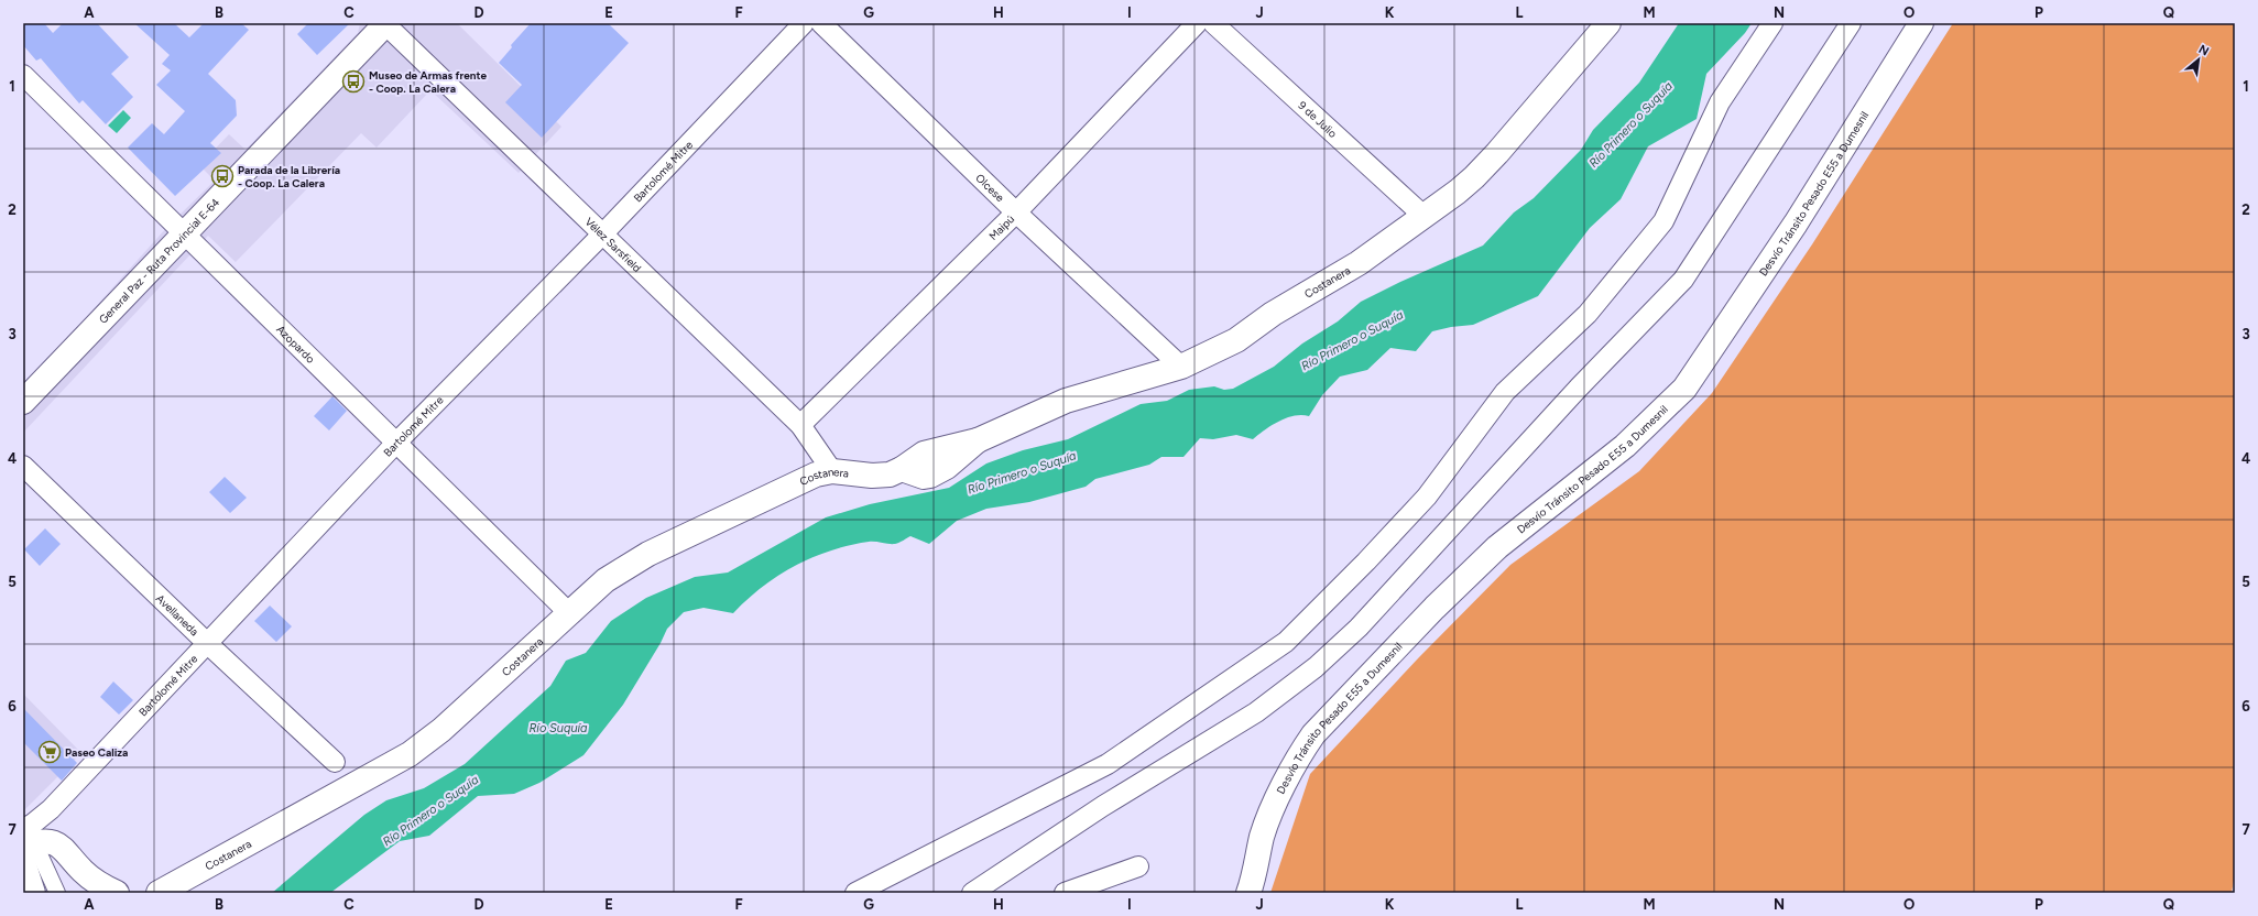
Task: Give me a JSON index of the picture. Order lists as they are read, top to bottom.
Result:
{
  "streets": {
    "street": [
      "9 de Julio",
      "Bartolomé Mitre",
      "Olcese",
      "Desvío Tránsito Pesado E55 a Dumesnil",
      "Maipú",
      "Vélez Sarsfield",
      "General Paz - Ruta Provincial E-64",
      "Costanera",
      "Azopardo",
      "Avellaneda"
    ]
  },
  "crossings": [
    ["9 de Julio", "Costanera"],
    ["Bartolomé Mitre", "Vélez Sarsfield"],
    ["Bartolomé Mitre", "Azopardo"],
    ["Bartolomé Mitre", "Avellaneda"],
    ["Olcese", "Maipú"],
    ["Olcese", "Costanera"],
    ["Maipú", "Vélez Sarsfield"],
    ["Vélez Sarsfield", "General Paz - Ruta Provincial E-64"],
    ["Vélez Sarsfield", "Costanera"],
    ["General Paz - Ruta Provincial E-64", "Azopardo"],
    ["Costanera", "Azopardo"]
  ],
  "water": ["Río Primero o Suquía", "Río Suquía"],
  "places": {
    "bus stop": ["Museo de Armas frente - Coop. La Calera", "Parada de la Librería - Coop. La Calera"],
    "supermarket": ["Paseo Caliza"]
  },
  "north": "top right",
  "grid": {
    "columns": [
      "A",
      "B",
      "C",
      "D",
      "E",
      "F",
      "G",
      "H",
      "I",
      "J",
      "K",
      "L",
      "M",
      "N",
      "O",
      "P",
      "Q"
    ],
    "rows": [
      "1",
      "2",
      "3",
      "4",
      "5",
      "6",
      "7"
    ]
  }
}
